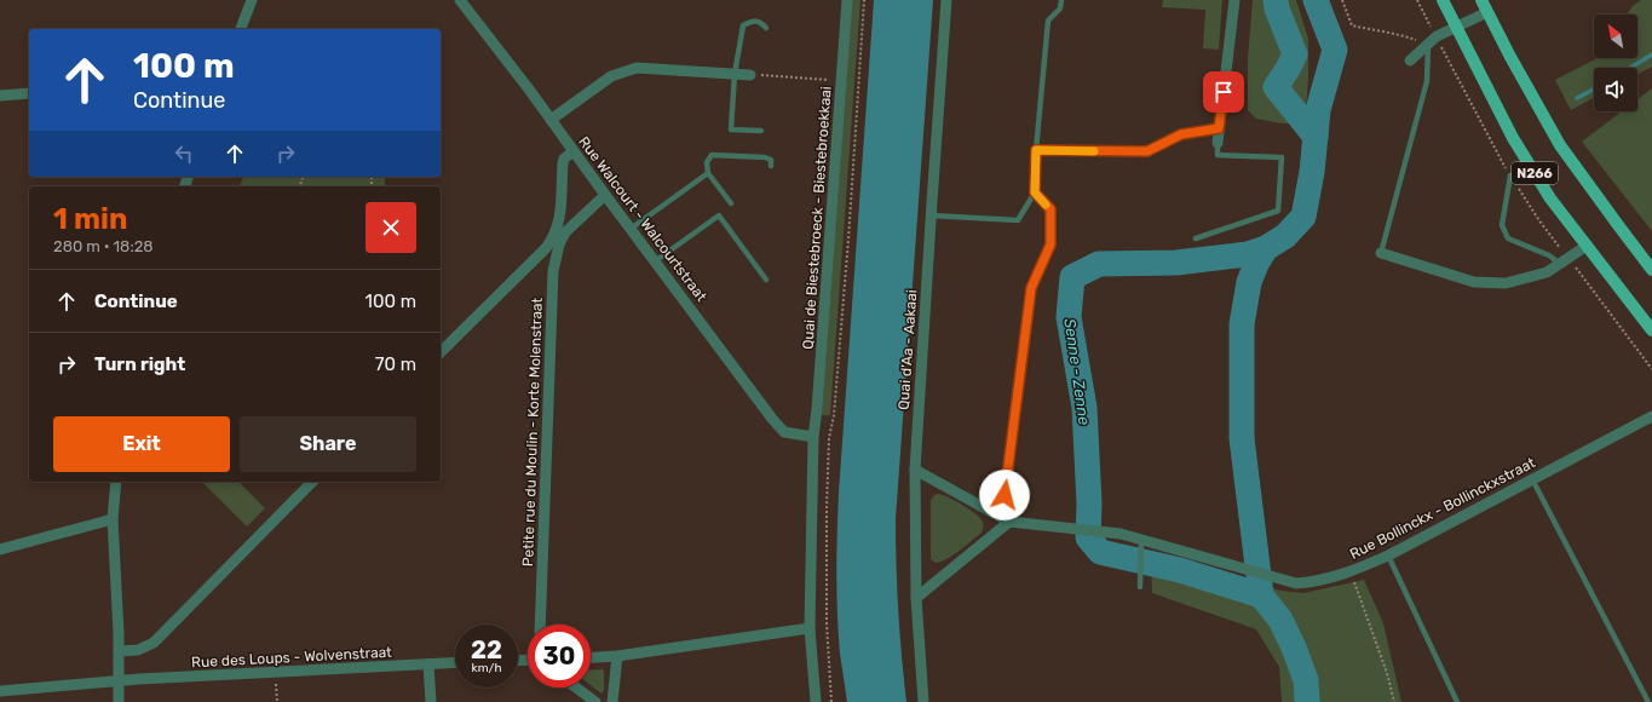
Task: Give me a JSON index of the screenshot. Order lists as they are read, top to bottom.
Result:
{
  "streets": {
    "main road": ["N266"],
    "street": [
      "Quai de Biestebroeck - Biestebroekkaai",
      "Rue Walcourt - Walcourtstraat",
      "Quai d'Aa - Aakaai",
      "Petite rue du Moulin - Korte Molenstraat",
      "Rue Bollinckx - Bollinckxstraat",
      "Rue des Loups - Wolvenstraat"
    ]
  },
  "crossings": [
    ["Quai de Biestebroeck - Biestebroekkaai", "Rue Walcourt - Walcourtstraat"],
    ["Rue Walcourt - Walcourtstraat", "Petite rue du Moulin - Korte Molenstraat"],
    ["Quai d'Aa - Aakaai", "Rue Bollinckx - Bollinckxstraat"]
  ],
  "water": ["Senne - Zenne"],
  "north": "top left",
  "page": {
    "turn": ["100 m", "Continue"],
    "heading": ["1 min", "280 m · 18:28"],
    "list": [
      {
        "name": "Continue",
        "value": "100 m"
      },
      {
        "name": "Turn right",
        "value": "70 m"
      }
    ],
    "buttons": ["Exit", "Share"],
    "speed": "22 km/h",
    "limit": "30"
  }
}
